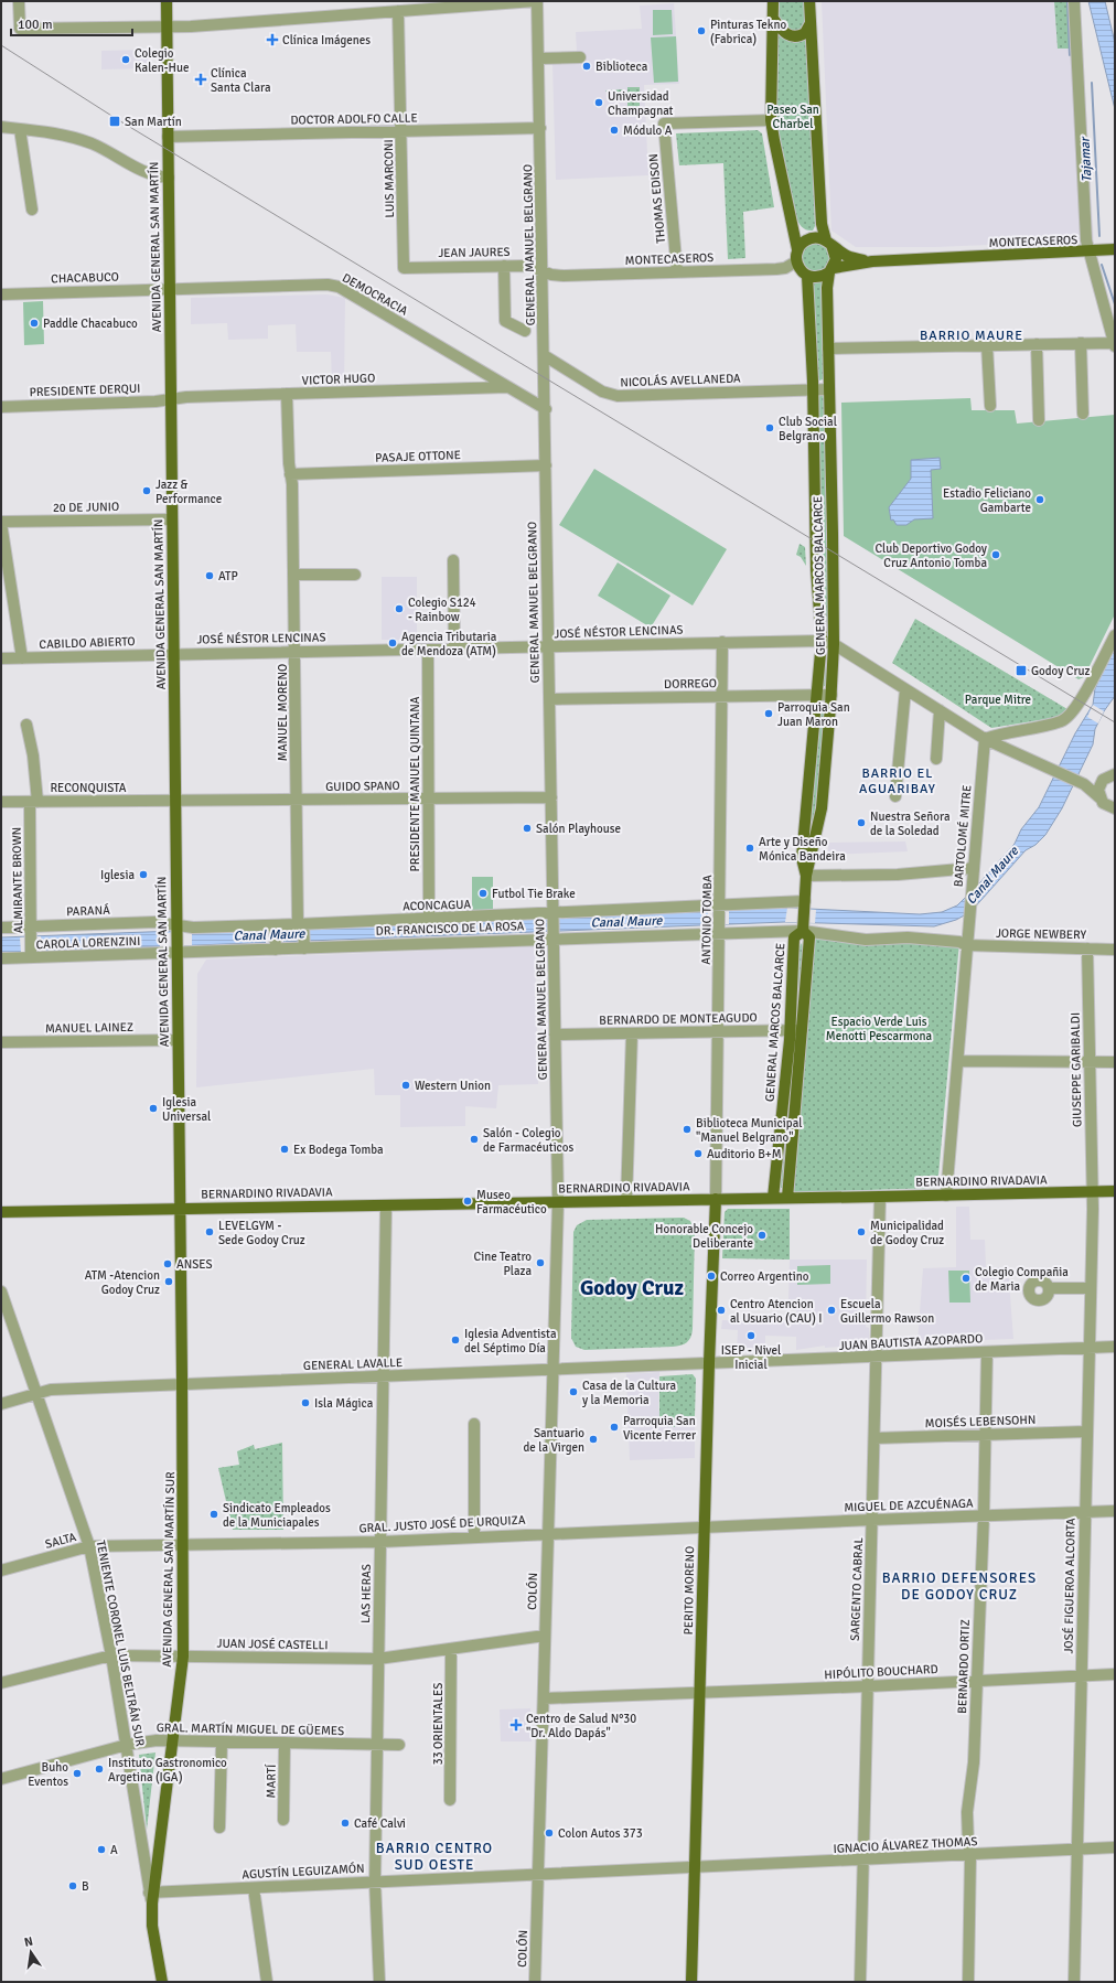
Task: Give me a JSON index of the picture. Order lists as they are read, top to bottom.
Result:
{
  "streets": {
    "main road": [
      "MONTECASEROS",
      "AVENIDA GENERAL SAN MARTÍN",
      "GENERAL MARCOS BALCARCE",
      "BERNARDINO RIVADAVIA",
      "AVENIDA GENERAL SAN MARTÍN SUR",
      "PERITO MORENO"
    ],
    "street": [
      "DOCTOR ADOLFO CALLE",
      "LUIS MARCONI",
      "THOMAS EDISON",
      "GENERAL MANUEL BELGRANO",
      "JEAN JAURES",
      "CHACABUCO",
      "DEMOCRACIA",
      "VICTOR HUGO",
      "NICOLÁS AVELLANEDA",
      "PRESIDENTE DERQUI",
      "PASAJE OTTONE",
      "20 DE JUNIO",
      "JOSÉ NÉSTOR LENCINAS",
      "CABILDO ABIERTO",
      "DORREGO",
      "MANUEL MORENO",
      "PRESIDENTE MANUEL QUINTANA",
      "GUIDO SPANO",
      "RECONQUISTA",
      "BARTOLOMÉ MITRE",
      "ALMIRANTE BROWN",
      "ACONCAGUA",
      "PARANÁ",
      "ANTONIO TOMBA",
      "DR. FRANCISCO DE LA ROSA",
      "JORGE NEWBERY",
      "CAROLA LORENZINI",
      "BERNARDO DE MONTEAGUDO",
      "MANUEL LAINEZ",
      "GIUSEPPE GARIBALDI",
      "JUAN BAUTISTA AZOPARDO",
      "GENERAL LAVALLE",
      "MOISÉS LEBENSOHN",
      "MIGUEL DE AZCUÉNAGA",
      "GRAL. JUSTO JOSÉ DE URQUIZA",
      "SALTA",
      "JOSÉ FIGUEROA ALCORTA",
      "SARGENTO CABRAL",
      "COLÓN",
      "LAS HERAS",
      "TENIENTE CORONEL LUIS BELTRÁN SUR",
      "JUAN JOSÉ CASTELLI",
      "BERNARDO ORTIZ",
      "HIPÓLITO BOUCHARD",
      "33 ORIENTALES",
      "GRAL. MARTÍN MIGUEL DE GÜEMES",
      "MARTÍ",
      "IGNACIO ÁLVAREZ THOMAS",
      "AGUSTÍN LEGUIZAMÓN"
    ]
  },
  "crossings": [
    ["DOCTOR ADOLFO CALLE", "LUIS MARCONI"],
    ["DOCTOR ADOLFO CALLE", "GENERAL MANUEL BELGRANO"],
    ["DOCTOR ADOLFO CALLE", "AVENIDA GENERAL SAN MARTÍN"],
    ["LUIS MARCONI", "JEAN JAURES"],
    ["THOMAS EDISON", "MONTECASEROS"],
    ["MONTECASEROS", "GENERAL MANUEL BELGRANO"],
    ["MONTECASEROS", "JEAN JAURES"],
    ["MONTECASEROS", "GENERAL MARCOS BALCARCE"],
    ["GENERAL MANUEL BELGRANO", "JEAN JAURES"],
    ["GENERAL MANUEL BELGRANO", "DEMOCRACIA"],
    ["GENERAL MANUEL BELGRANO", "NICOLÁS AVELLANEDA"],
    ["GENERAL MANUEL BELGRANO", "PASAJE OTTONE"],
    ["GENERAL MANUEL BELGRANO", "JOSÉ NÉSTOR LENCINAS"],
    ["GENERAL MANUEL BELGRANO", "DORREGO"],
    ["GENERAL MANUEL BELGRANO", "GUIDO SPANO"],
    ["GENERAL MANUEL BELGRANO", "ACONCAGUA"],
    ["GENERAL MANUEL BELGRANO", "DR. FRANCISCO DE LA ROSA"],
    ["GENERAL MANUEL BELGRANO", "BERNARDO DE MONTEAGUDO"],
    ["GENERAL MANUEL BELGRANO", "BERNARDINO RIVADAVIA"],
    ["GENERAL MANUEL BELGRANO", "COLÓN"],
    ["AVENIDA GENERAL SAN MARTÍN", "CHACABUCO"],
    ["AVENIDA GENERAL SAN MARTÍN", "DEMOCRACIA"],
    ["AVENIDA GENERAL SAN MARTÍN", "VICTOR HUGO"],
    ["AVENIDA GENERAL SAN MARTÍN", "PRESIDENTE DERQUI"],
    ["AVENIDA GENERAL SAN MARTÍN", "20 DE JUNIO"],
    ["AVENIDA GENERAL SAN MARTÍN", "JOSÉ NÉSTOR LENCINAS"],
    ["AVENIDA GENERAL SAN MARTÍN", "CABILDO ABIERTO"],
    ["AVENIDA GENERAL SAN MARTÍN", "GUIDO SPANO"],
    ["AVENIDA GENERAL SAN MARTÍN", "RECONQUISTA"],
    ["AVENIDA GENERAL SAN MARTÍN", "ACONCAGUA"],
    ["AVENIDA GENERAL SAN MARTÍN", "PARANÁ"],
    ["AVENIDA GENERAL SAN MARTÍN", "DR. FRANCISCO DE LA ROSA"],
    ["AVENIDA GENERAL SAN MARTÍN", "CAROLA LORENZINI"],
    ["AVENIDA GENERAL SAN MARTÍN", "MANUEL LAINEZ"],
    ["AVENIDA GENERAL SAN MARTÍN", "BERNARDINO RIVADAVIA"],
    ["AVENIDA GENERAL SAN MARTÍN", "AVENIDA GENERAL SAN MARTÍN SUR"],
    ["CHACABUCO", "DEMOCRACIA"],
    ["DEMOCRACIA", "VICTOR HUGO"],
    ["VICTOR HUGO", "PRESIDENTE DERQUI"],
    ["VICTOR HUGO", "MANUEL MORENO"],
    ["NICOLÁS AVELLANEDA", "GENERAL MARCOS BALCARCE"],
    ["PASAJE OTTONE", "MANUEL MORENO"],
    ["GENERAL MARCOS BALCARCE", "JOSÉ NÉSTOR LENCINAS"],
    ["GENERAL MARCOS BALCARCE", "DORREGO"],
    ["GENERAL MARCOS BALCARCE", "ACONCAGUA"],
    ["GENERAL MARCOS BALCARCE", "DR. FRANCISCO DE LA ROSA"],
    ["GENERAL MARCOS BALCARCE", "JORGE NEWBERY"],
    ["GENERAL MARCOS BALCARCE", "BERNARDO DE MONTEAGUDO"],
    ["GENERAL MARCOS BALCARCE", "BERNARDINO RIVADAVIA"],
    ["JOSÉ NÉSTOR LENCINAS", "CABILDO ABIERTO"],
    ["JOSÉ NÉSTOR LENCINAS", "MANUEL MORENO"],
    ["JOSÉ NÉSTOR LENCINAS", "PRESIDENTE MANUEL QUINTANA"],
    ["JOSÉ NÉSTOR LENCINAS", "BARTOLOMÉ MITRE"],
    ["JOSÉ NÉSTOR LENCINAS", "ANTONIO TOMBA"],
    ["DORREGO", "ANTONIO TOMBA"],
    ["MANUEL MORENO", "GUIDO SPANO"],
    ["MANUEL MORENO", "ACONCAGUA"],
    ["MANUEL MORENO", "DR. FRANCISCO DE LA ROSA"],
    ["PRESIDENTE MANUEL QUINTANA", "GUIDO SPANO"],
    ["PRESIDENTE MANUEL QUINTANA", "ACONCAGUA"],
    ["GUIDO SPANO", "RECONQUISTA"],
    ["RECONQUISTA", "ALMIRANTE BROWN"],
    ["BARTOLOMÉ MITRE", "JORGE NEWBERY"],
    ["BARTOLOMÉ MITRE", "BERNARDINO RIVADAVIA"],
    ["ALMIRANTE BROWN", "PARANÁ"],
    ["ALMIRANTE BROWN", "CAROLA LORENZINI"],
    ["ACONCAGUA", "PARANÁ"],
    ["ACONCAGUA", "ANTONIO TOMBA"],
    ["ANTONIO TOMBA", "DR. FRANCISCO DE LA ROSA"],
    ["ANTONIO TOMBA", "BERNARDO DE MONTEAGUDO"],
    ["ANTONIO TOMBA", "BERNARDINO RIVADAVIA"],
    ["ANTONIO TOMBA", "PERITO MORENO"],
    ["DR. FRANCISCO DE LA ROSA", "JORGE NEWBERY"],
    ["DR. FRANCISCO DE LA ROSA", "CAROLA LORENZINI"],
    ["JORGE NEWBERY", "GIUSEPPE GARIBALDI"],
    ["GIUSEPPE GARIBALDI", "BERNARDINO RIVADAVIA"],
    ["GIUSEPPE GARIBALDI", "JOSÉ FIGUEROA ALCORTA"],
    ["BERNARDINO RIVADAVIA", "AVENIDA GENERAL SAN MARTÍN SUR"],
    ["BERNARDINO RIVADAVIA", "JOSÉ FIGUEROA ALCORTA"],
    ["BERNARDINO RIVADAVIA", "SARGENTO CABRAL"],
    ["BERNARDINO RIVADAVIA", "PERITO MORENO"],
    ["BERNARDINO RIVADAVIA", "COLÓN"],
    ["BERNARDINO RIVADAVIA", "LAS HERAS"],
    ["JUAN BAUTISTA AZOPARDO", "GENERAL LAVALLE"],
    ["JUAN BAUTISTA AZOPARDO", "JOSÉ FIGUEROA ALCORTA"],
    ["JUAN BAUTISTA AZOPARDO", "SARGENTO CABRAL"],
    ["JUAN BAUTISTA AZOPARDO", "PERITO MORENO"],
    ["JUAN BAUTISTA AZOPARDO", "BERNARDO ORTIZ"],
    ["GENERAL LAVALLE", "AVENIDA GENERAL SAN MARTÍN SUR"],
    ["GENERAL LAVALLE", "PERITO MORENO"],
    ["GENERAL LAVALLE", "COLÓN"],
    ["GENERAL LAVALLE", "LAS HERAS"],
    ["GENERAL LAVALLE", "TENIENTE CORONEL LUIS BELTRÁN SUR"],
    ["MOISÉS LEBENSOHN", "JOSÉ FIGUEROA ALCORTA"],
    ["MOISÉS LEBENSOHN", "SARGENTO CABRAL"],
    ["MOISÉS LEBENSOHN", "BERNARDO ORTIZ"],
    ["MIGUEL DE AZCUÉNAGA", "GRAL. JUSTO JOSÉ DE URQUIZA"],
    ["MIGUEL DE AZCUÉNAGA", "JOSÉ FIGUEROA ALCORTA"],
    ["MIGUEL DE AZCUÉNAGA", "SARGENTO CABRAL"],
    ["MIGUEL DE AZCUÉNAGA", "PERITO MORENO"],
    ["MIGUEL DE AZCUÉNAGA", "BERNARDO ORTIZ"],
    ["GRAL. JUSTO JOSÉ DE URQUIZA", "SALTA"],
    ["GRAL. JUSTO JOSÉ DE URQUIZA", "AVENIDA GENERAL SAN MARTÍN SUR"],
    ["GRAL. JUSTO JOSÉ DE URQUIZA", "PERITO MORENO"],
    ["GRAL. JUSTO JOSÉ DE URQUIZA", "COLÓN"],
    ["GRAL. JUSTO JOSÉ DE URQUIZA", "LAS HERAS"],
    ["SALTA", "AVENIDA GENERAL SAN MARTÍN SUR"],
    ["SALTA", "TENIENTE CORONEL LUIS BELTRÁN SUR"],
    ["AVENIDA GENERAL SAN MARTÍN SUR", "TENIENTE CORONEL LUIS BELTRÁN SUR"],
    ["AVENIDA GENERAL SAN MARTÍN SUR", "JUAN JOSÉ CASTELLI"],
    ["AVENIDA GENERAL SAN MARTÍN SUR", "GRAL. MARTÍN MIGUEL DE GÜEMES"],
    ["AVENIDA GENERAL SAN MARTÍN SUR", "AGUSTÍN LEGUIZAMÓN"],
    ["JOSÉ FIGUEROA ALCORTA", "HIPÓLITO BOUCHARD"],
    ["JOSÉ FIGUEROA ALCORTA", "IGNACIO ÁLVAREZ THOMAS"],
    ["SARGENTO CABRAL", "HIPÓLITO BOUCHARD"],
    ["SARGENTO CABRAL", "IGNACIO ÁLVAREZ THOMAS"],
    ["PERITO MORENO", "HIPÓLITO BOUCHARD"],
    ["PERITO MORENO", "IGNACIO ÁLVAREZ THOMAS"],
    ["PERITO MORENO", "AGUSTÍN LEGUIZAMÓN"],
    ["COLÓN", "JUAN JOSÉ CASTELLI"],
    ["COLÓN", "AGUSTÍN LEGUIZAMÓN"],
    ["LAS HERAS", "JUAN JOSÉ CASTELLI"],
    ["LAS HERAS", "GRAL. MARTÍN MIGUEL DE GÜEMES"],
    ["LAS HERAS", "AGUSTÍN LEGUIZAMÓN"],
    ["TENIENTE CORONEL LUIS BELTRÁN SUR", "JUAN JOSÉ CASTELLI"],
    ["TENIENTE CORONEL LUIS BELTRÁN SUR", "GRAL. MARTÍN MIGUEL DE GÜEMES"],
    ["TENIENTE CORONEL LUIS BELTRÁN SUR", "AGUSTÍN LEGUIZAMÓN"],
    ["JUAN JOSÉ CASTELLI", "33 ORIENTALES"],
    ["BERNARDO ORTIZ", "HIPÓLITO BOUCHARD"],
    ["BERNARDO ORTIZ", "IGNACIO ÁLVAREZ THOMAS"],
    ["GRAL. MARTÍN MIGUEL DE GÜEMES", "MARTÍ"],
    ["IGNACIO ÁLVAREZ THOMAS", "AGUSTÍN LEGUIZAMÓN"]
  ],
  "districts": [
    "BARRIO MAURE",
    "BARRIO EL AGUARIBAY",
    "Godoy Cruz",
    "BARRIO DEFENSORES DE GODOY CRUZ",
    "BARRIO CENTRO SUD OESTE"
  ],
  "water": ["Tajamar", "Canal Maure"],
  "parks": ["Paseo San Charbel", "Parque Mitre", "Espacio Verde Luis Menotti Pescarmona"],
  "places": {
    "other": [
      "Pinturas Tekno (Fabrica)",
      "Colegio Kalen-Hue",
      "Biblioteca",
      "Universidad Champagnat",
      "Módulo A",
      "Paddle Chacabuco",
      "Club Social Belgrano",
      "Jazz & Performance",
      "Estadio Feliciano Gambarte",
      "Club Deportivo Godoy Cruz Antonio Tomba",
      "ATP",
      "Colegio S124 - Rainbow",
      "Agencia Tributaria de Mendoza (ATM)",
      "Parroquia San Juan Maron",
      "Nuestra Señora de la Soledad",
      "Salón Playhouse",
      "Arte y Diseño Mónica Bandeira",
      "Iglesia",
      "Futbol Tie Brake",
      "Western Union",
      "Iglesia Universal",
      "Biblioteca Municipal \"Manuel Belgrano\"",
      "Salón - Colegio de Farmacéuticos",
      "Ex Bodega Tomba",
      "Auditorio B+M",
      "Museo Farmacéutico",
      "LEVELGYM - Sede Godoy Cruz",
      "Municipalidad de Godoy Cruz",
      "Honorable Concejo Deliberante",
      "Cine Teatro Plaza",
      "ANSES",
      "Correo Argentino",
      "Colegio Compañia de Maria",
      "ATM -Atencion Godoy Cruz",
      "Centro Atencion al Usuario (CAU) I",
      "Escuela Guillermo Rawson",
      "ISEP - Nivel Inicial",
      "Iglesia Adventista del Séptimo Día",
      "Casa de la Cultura y la Memoria",
      "Isla Mágica",
      "Parroquia San Vicente Ferrer",
      "Santuario de la Virgen",
      "Sindicato Empleados de la Municiapales",
      "Instituto Gastronomico Argetina (IGA)",
      "Buho Eventos",
      "Café Calvi",
      "Colon Autos 373",
      "A",
      "B"
    ],
    "health": ["Clínica Imágenes", "Clínica Santa Clara", "Centro de Salud N°30 \"Dr. Aldo Dapás\""],
    "transit": ["San Martín", "Godoy Cruz"]
  },
  "scale_bar": "100 m",
  "north": "top"
}
